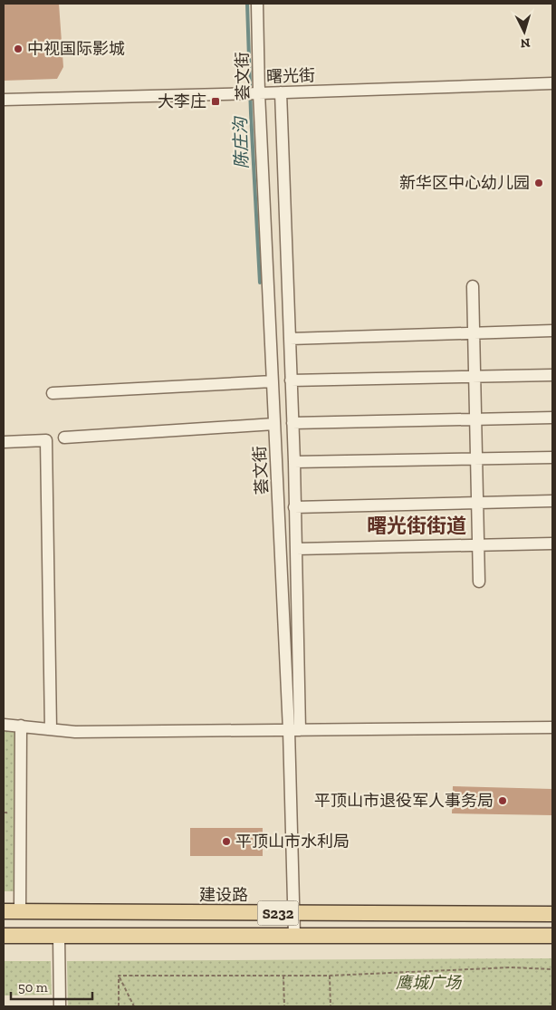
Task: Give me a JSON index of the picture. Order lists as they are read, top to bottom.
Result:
{
  "streets": {
    "main road": ["建设路", "S232"],
    "street": ["荟文街", "曙光街"]
  },
  "crossings": [
    ["荟文街", "曙光街"],
    ["荟文街", "建设路"],
    ["荟文街", "S232"]
  ],
  "districts": ["曙光街街道"],
  "water": ["陈庄沟"],
  "parks": ["鹰城广场"],
  "places": {
    "other": [
      "中视国际影城",
      "新华区中心幼儿园",
      "平顶山市退役军人事务局",
      "平顶山市水利局"
    ],
    "transit": ["大李庄"]
  },
  "scale_bar": "50 m",
  "north": "bottom"
}
